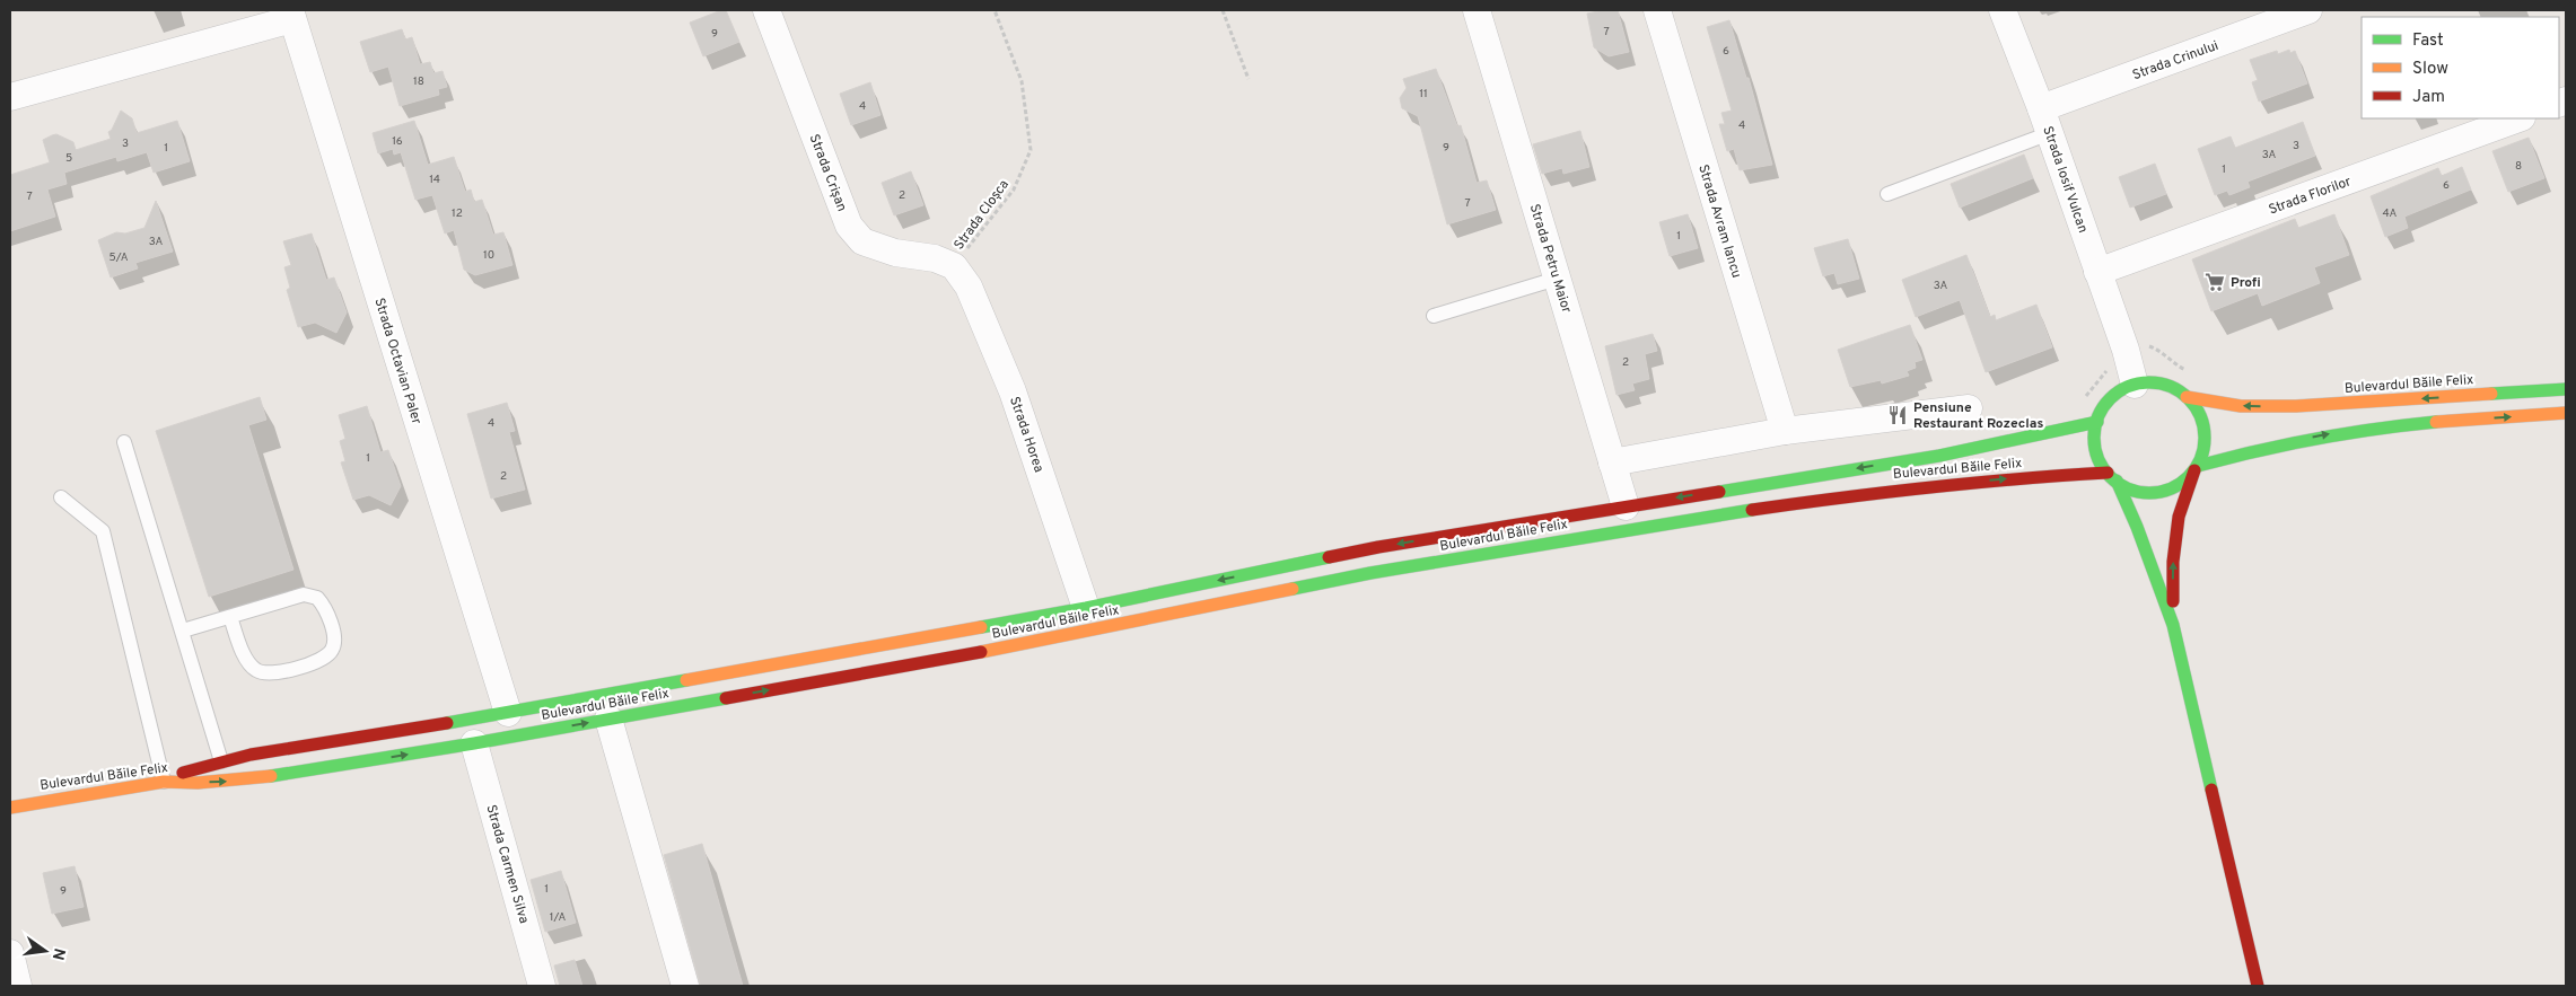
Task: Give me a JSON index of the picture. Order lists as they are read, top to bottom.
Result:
{
  "streets": {
    "main road": ["Bulevardul Băile Felix"],
    "street": [
      "Strada Crinului",
      "Strada Crișan",
      "Strada Iosif Vulcan",
      "Strada Florilor",
      "Strada Avram Iancu",
      "Strada Petru Maior",
      "Strada Octavian Paler",
      "Strada Horea",
      "Strada Carmen Silva"
    ],
    "path": ["Strada Cloșca"]
  },
  "crossings": [
    ["Strada Crinului", "Strada Iosif Vulcan"],
    ["Strada Crișan", "Strada Cloșca"],
    ["Strada Crișan", "Strada Horea"],
    ["Strada Iosif Vulcan", "Strada Florilor"],
    ["Strada Iosif Vulcan", "Bulevardul Băile Felix"],
    ["Strada Cloșca", "Strada Horea"],
    ["Strada Petru Maior", "Bulevardul Băile Felix"],
    ["Strada Octavian Paler", "Bulevardul Băile Felix"],
    ["Bulevardul Băile Felix", "Strada Horea"],
    ["Bulevardul Băile Felix", "Strada Carmen Silva"]
  ],
  "places": {
    "supermarket": ["Profi"],
    "restaurant": ["Pensiune Restaurant Rozeclas"]
  },
  "house_numbers": [
    "7",
    "9",
    "6",
    "18",
    "11",
    "4",
    "4",
    "16",
    "3",
    "3",
    "1",
    "9",
    "3A",
    "5",
    "8",
    "1",
    "14",
    "6",
    "2",
    "7",
    "7",
    "12",
    "4A",
    "1",
    "3A",
    "10",
    "5/A",
    "3A",
    "2",
    "4",
    "1",
    "2",
    "1",
    "9",
    "1/A"
  ],
  "legend": ["Fast", "Slow", "Jam"],
  "north": "right"
}
